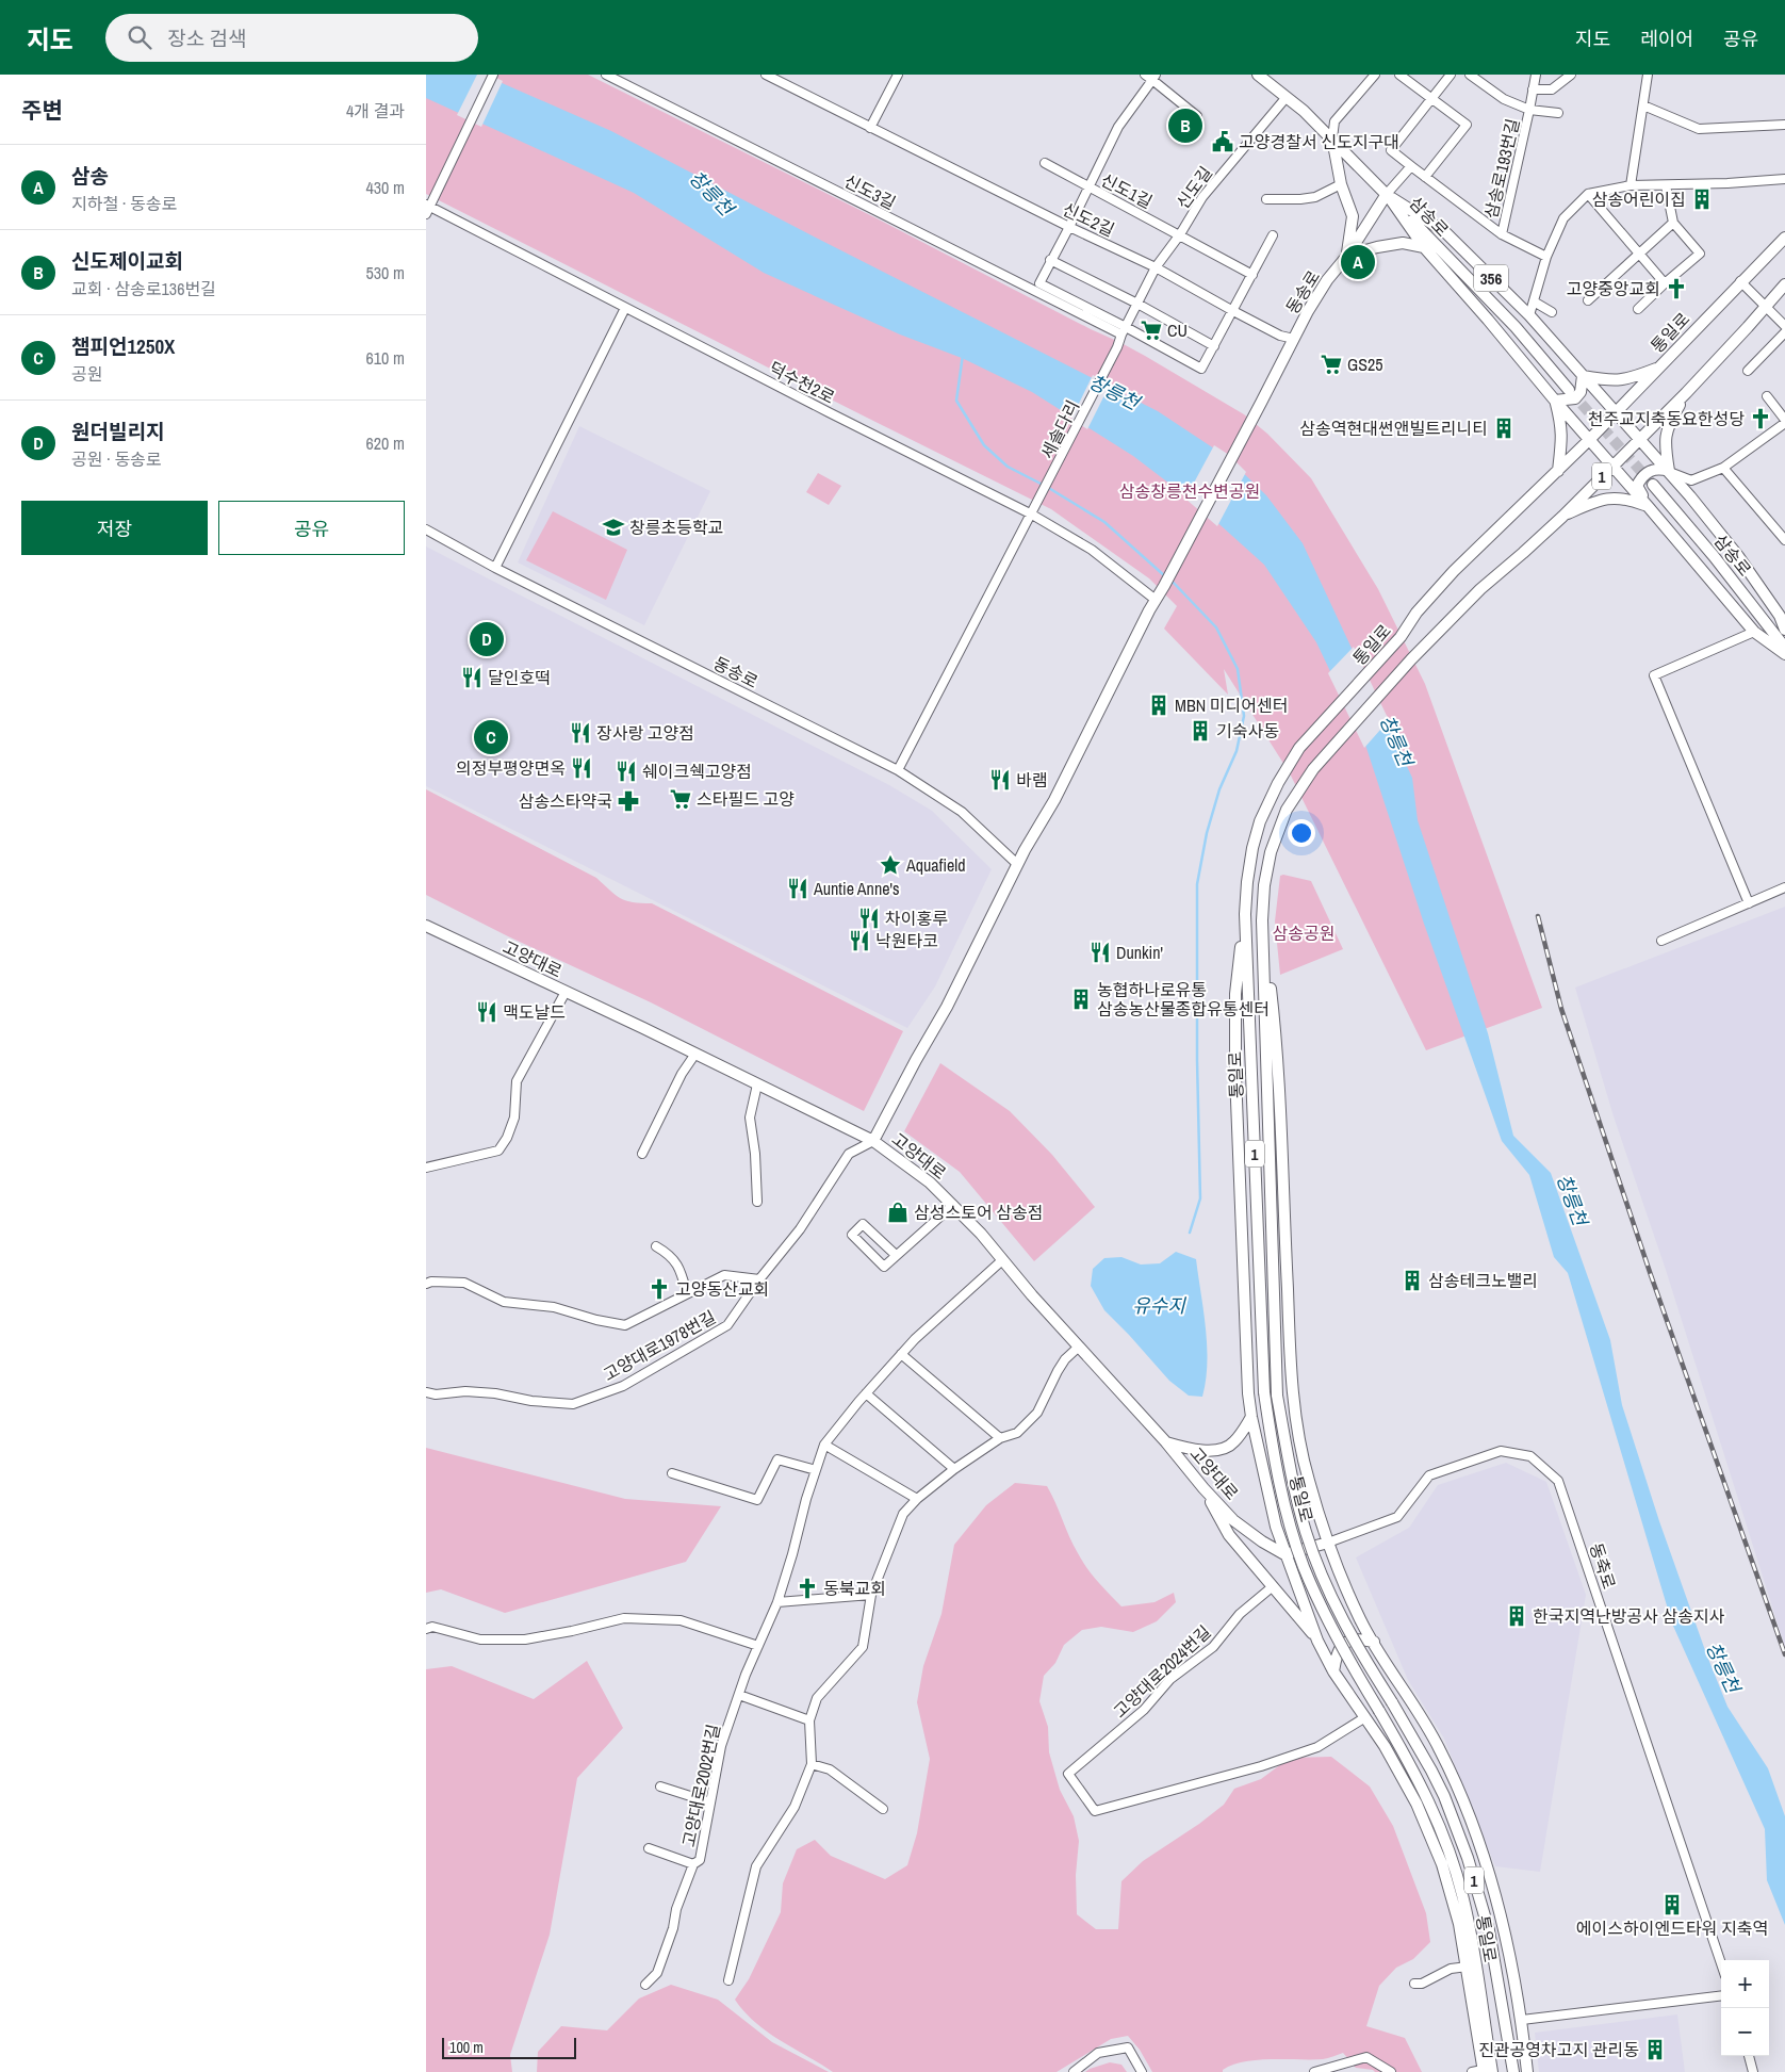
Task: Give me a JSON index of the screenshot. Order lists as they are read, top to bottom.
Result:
{
  "streets": {
    "main road": [
      "삼송로",
      "356",
      "동송로",
      "통일로",
      "1",
      "고양대로"
    ],
    "street": [
      "삼송로193번길",
      "신도길",
      "신도1길",
      "신도3길",
      "신도2길",
      "덕수천2로",
      "세솔다리",
      "고양대로1978번길",
      "동축로",
      "고양대로2024번길",
      "고양대로2002번길"
    ]
  },
  "crossings": [
    ["신도길", "신도1길"],
    ["신도길", "신도3길"],
    ["신도길", "삼송로"],
    ["신도길", "신도2길"],
    ["신도길", "세솔다리"],
    ["삼송로", "356"],
    ["삼송로", "동송로"],
    ["신도2길", "동송로"],
    ["356", "동송로"],
    ["356", "통일로"],
    ["동송로", "덕수천2로"],
    ["동송로", "세솔다리"],
    ["덕수천2로", "세솔다리"],
    ["고양대로", "고양대로1978번길"],
    ["고양대로", "고양대로2002번길"]
  ],
  "water": ["창릉천", "유수지"],
  "parks": ["삼송창릉천수변공원", "삼송공원"],
  "places": {
    "public building": ["고양경찰서 신도지구대"],
    "building": [
      "삼송어린이집",
      "삼송역현대썬앤빌트리니티",
      "MBN 미디어센터",
      "기숙사동",
      "농협하나로유통 삼송농산물종합유통센터",
      "삼송테크노밸리",
      "한국지역난방공사 삼송지사",
      "에이스하이엔드타워 지축역",
      "진관공영차고지 관리동"
    ],
    "church": [
      "고양중앙교회",
      "천주교지축동요한성당",
      "고양동산교회",
      "동북교회"
    ],
    "supermarket": ["CU", "GS25", "스타필드 고양"],
    "school or university": ["창릉초등학교"],
    "restaurant": [
      "달인호떡",
      "장사랑 고양점",
      "의정부평양면옥",
      "쉐이크쉑고양점",
      "바램",
      "Auntie Anne's",
      "차이홍루",
      "낙원타코",
      "Dunkin'",
      "맥도날드"
    ],
    "pharmacy": ["삼송스타약국"],
    "place": ["Aquafield"],
    "shop": ["삼성스토어 삼송점"]
  },
  "scale_bar": "100 m",
  "page": {
    "header": "지도",
    "search": "장소 검색",
    "nav": ["지도", "레이어", "공유"],
    "heading": ["주변", "4개 결과"],
    "pins": [
      "B",
      "A",
      "D",
      "C"
    ],
    "list": [
      {
        "mark": "A",
        "name": "삼송",
        "note": "지하철 · 동송로",
        "value": "430 m"
      },
      {
        "mark": "B",
        "name": "신도제이교회",
        "note": "교회 · 삼송로136번길",
        "value": "530 m"
      },
      {
        "mark": "C",
        "name": "챔피언1250X",
        "note": "공원",
        "value": "610 m"
      },
      {
        "mark": "D",
        "name": "원더빌리지",
        "note": "공원 · 동송로",
        "value": "620 m"
      }
    ],
    "buttons": ["저장", "공유"],
    "map_buttons": ["+", "−"],
    "scale": "100 m"
  }
}
